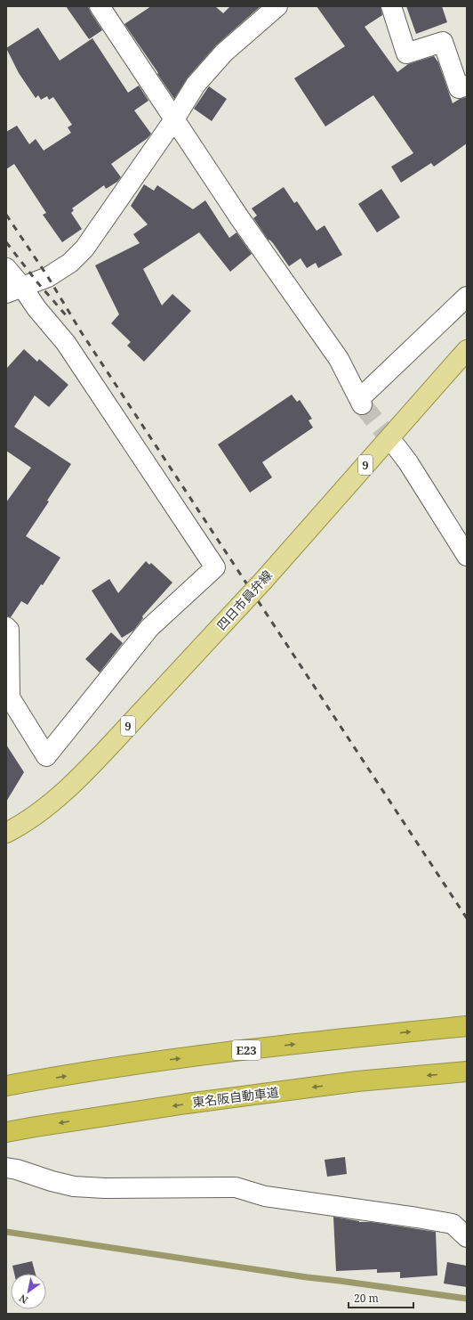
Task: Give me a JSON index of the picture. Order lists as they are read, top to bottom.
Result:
{
  "streets": {
    "highway": ["E23", "東名阪自動車道"],
    "main road": ["9", "四日市員弁線"]
  },
  "scale_bar": "20 m",
  "north": "bottom left"
}
